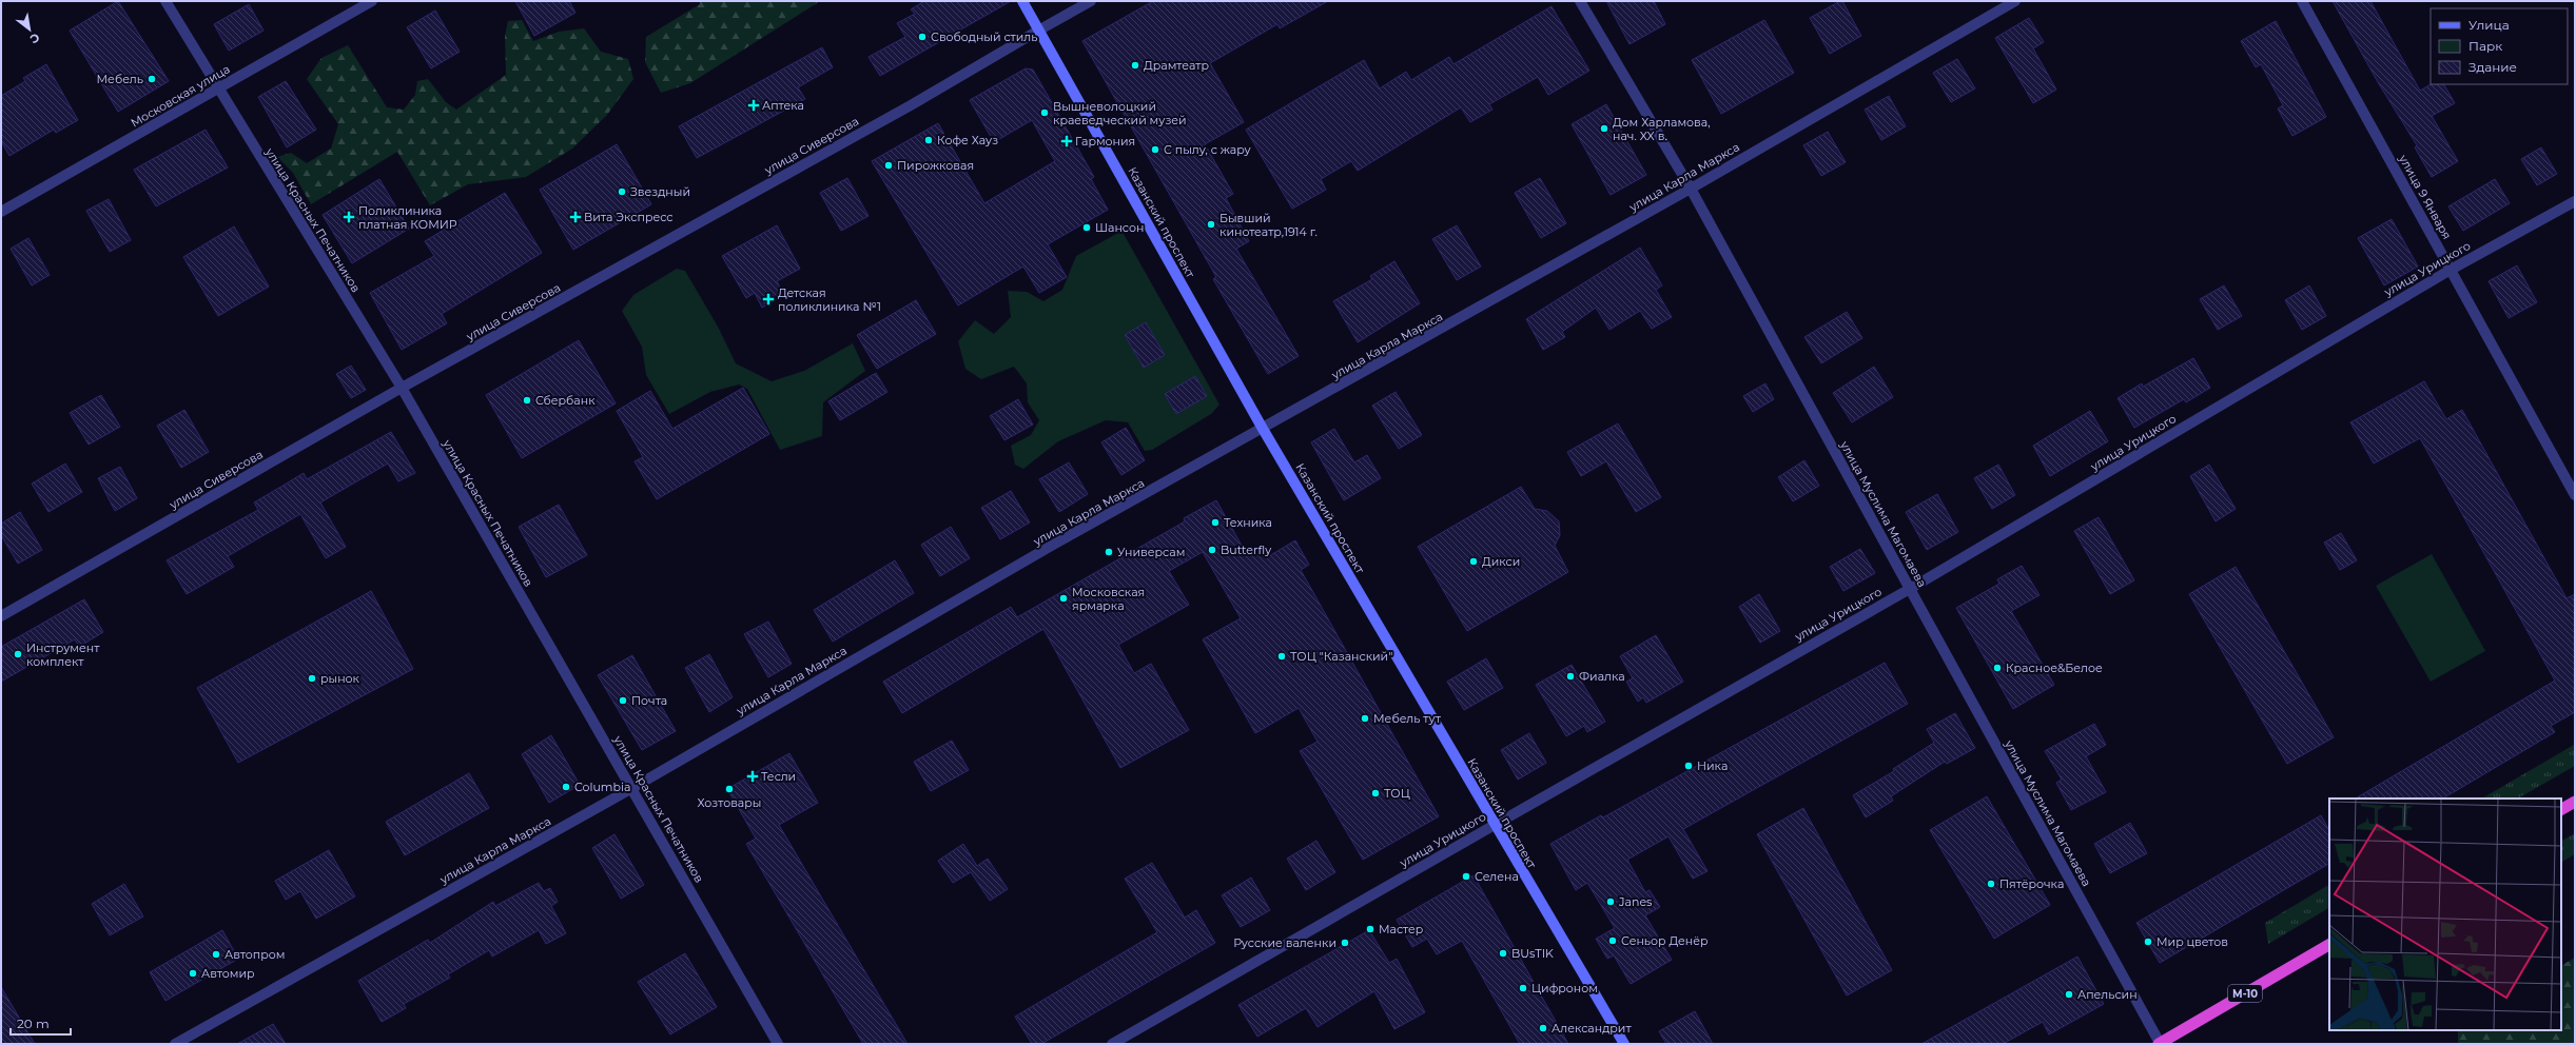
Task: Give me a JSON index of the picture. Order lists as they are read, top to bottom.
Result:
{
  "streets": {
    "highway": ["М-10"],
    "main road": ["Казанский проспект"],
    "street": [
      "Московская улица",
      "улица Сиверсова",
      "улица Карла Маркса",
      "улица 9 Января",
      "улица Красных Печатников",
      "улица Урицкого",
      "улица Муслима Магомаева"
    ]
  },
  "crossings": [
    ["Московская улица", "улица Красных Печатников"],
    ["улица Сиверсова", "улица Красных Печатников"],
    ["улица Сиверсова", "Казанский проспект"],
    ["улица Карла Маркса", "улица Красных Печатников"],
    ["улица Карла Маркса", "Казанский проспект"],
    ["улица Карла Маркса", "улица Муслима Магомаева"],
    ["улица 9 Января", "улица Урицкого"],
    ["Казанский проспект", "улица Урицкого"],
    ["улица Урицкого", "улица Муслима Магомаева"],
    ["улица Муслима Магомаева", "М-10"]
  ],
  "places": {
    "other": [
      "Свободный стиль",
      "Драмтеатр",
      "Мебель",
      "Вышневолоцкий краеведческий музей",
      "Дом Харламова, нач. XX в.",
      "Кофе Хауз",
      "С пылу, с жару",
      "Пирожковая",
      "Звездный",
      "Бывший кинотеатр,1914 г.",
      "Шансон",
      "Сбербанк",
      "Техника",
      "Butterfly",
      "Универсам",
      "Дикси",
      "Московская ярмарка",
      "Инструмент комплект",
      "ТОЦ \"Казанский\"",
      "Красное&Белое",
      "Фиалка",
      "рынок",
      "Почта",
      "Мебель тут",
      "Ника",
      "Columbia",
      "Хозтовары",
      "ТОЦ",
      "Селена",
      "Пятёрочка",
      "Janes",
      "Мастер",
      "Сеньор Денёр",
      "Мир цветов",
      "Русские валенки",
      "BUsTIK",
      "Автопром",
      "Автомир",
      "Цифроном",
      "Апельсин",
      "Александрит"
    ],
    "health": [
      "Аптека",
      "Гармония",
      "Поликлиника платная КОМИР",
      "Вита Экспресс",
      "Детская поликлиника №1",
      "Тесли"
    ]
  },
  "legend": ["Улица", "Парк", "Здание"],
  "scale_bar": "20 m",
  "north": "bottom right"
}
